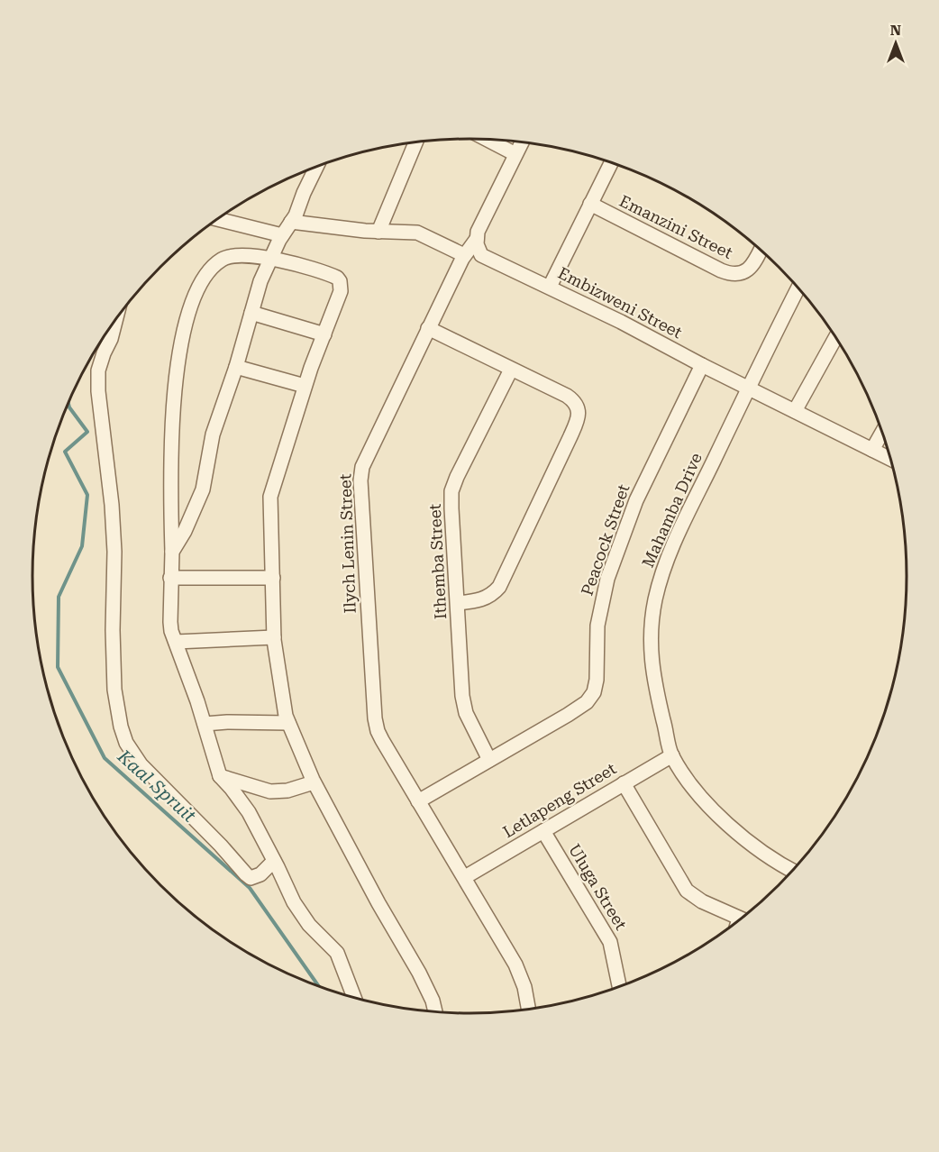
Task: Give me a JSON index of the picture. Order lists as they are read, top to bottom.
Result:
{
  "streets": {
    "street": [
      "Emanzini Street",
      "Embizweni Street",
      "Mahamba Drive",
      "Peacock Street",
      "Ilych Lenin Street",
      "Ithemba Street",
      "Letlapeng Street",
      "Uluga Street"
    ]
  },
  "crossings": [
    ["Embizweni Street", "Mahamba Drive"],
    ["Embizweni Street", "Peacock Street"],
    ["Embizweni Street", "Ilych Lenin Street"],
    ["Mahamba Drive", "Letlapeng Street"],
    ["Peacock Street", "Ilych Lenin Street"],
    ["Peacock Street", "Ithemba Street"],
    ["Ilych Lenin Street", "Letlapeng Street"],
    ["Letlapeng Street", "Uluga Street"]
  ],
  "water": ["Kaal Spruit"],
  "north": "top"
}
